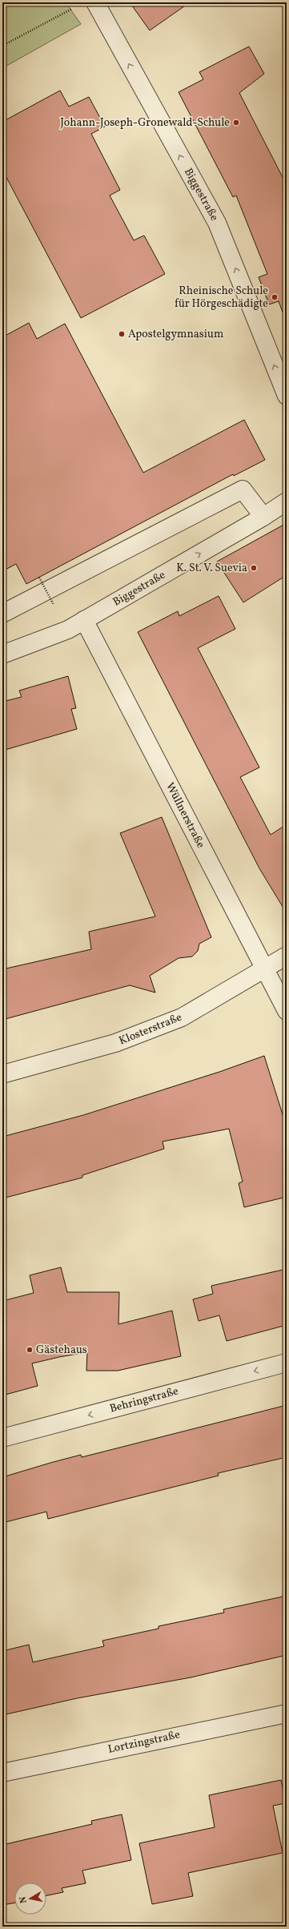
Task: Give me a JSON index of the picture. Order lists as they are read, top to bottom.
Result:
{
  "streets": {
    "street": [
      "Biggestraße",
      "Wüllnerstraße",
      "Klosterstraße",
      "Behringstraße",
      "Lortzingstraße"
    ]
  },
  "crossings": [
    ["Biggestraße", "Wüllnerstraße"],
    ["Wüllnerstraße", "Klosterstraße"]
  ],
  "one_way": ["Behringstraße"],
  "places": [
    "Johann-Joseph-Gronewald-Schule",
    "Rheinische Schule für Hörgeschädigte",
    "Apostelgymnasium",
    "K. St. V. Suevia",
    "Gästehaus"
  ],
  "north": "left"
}
